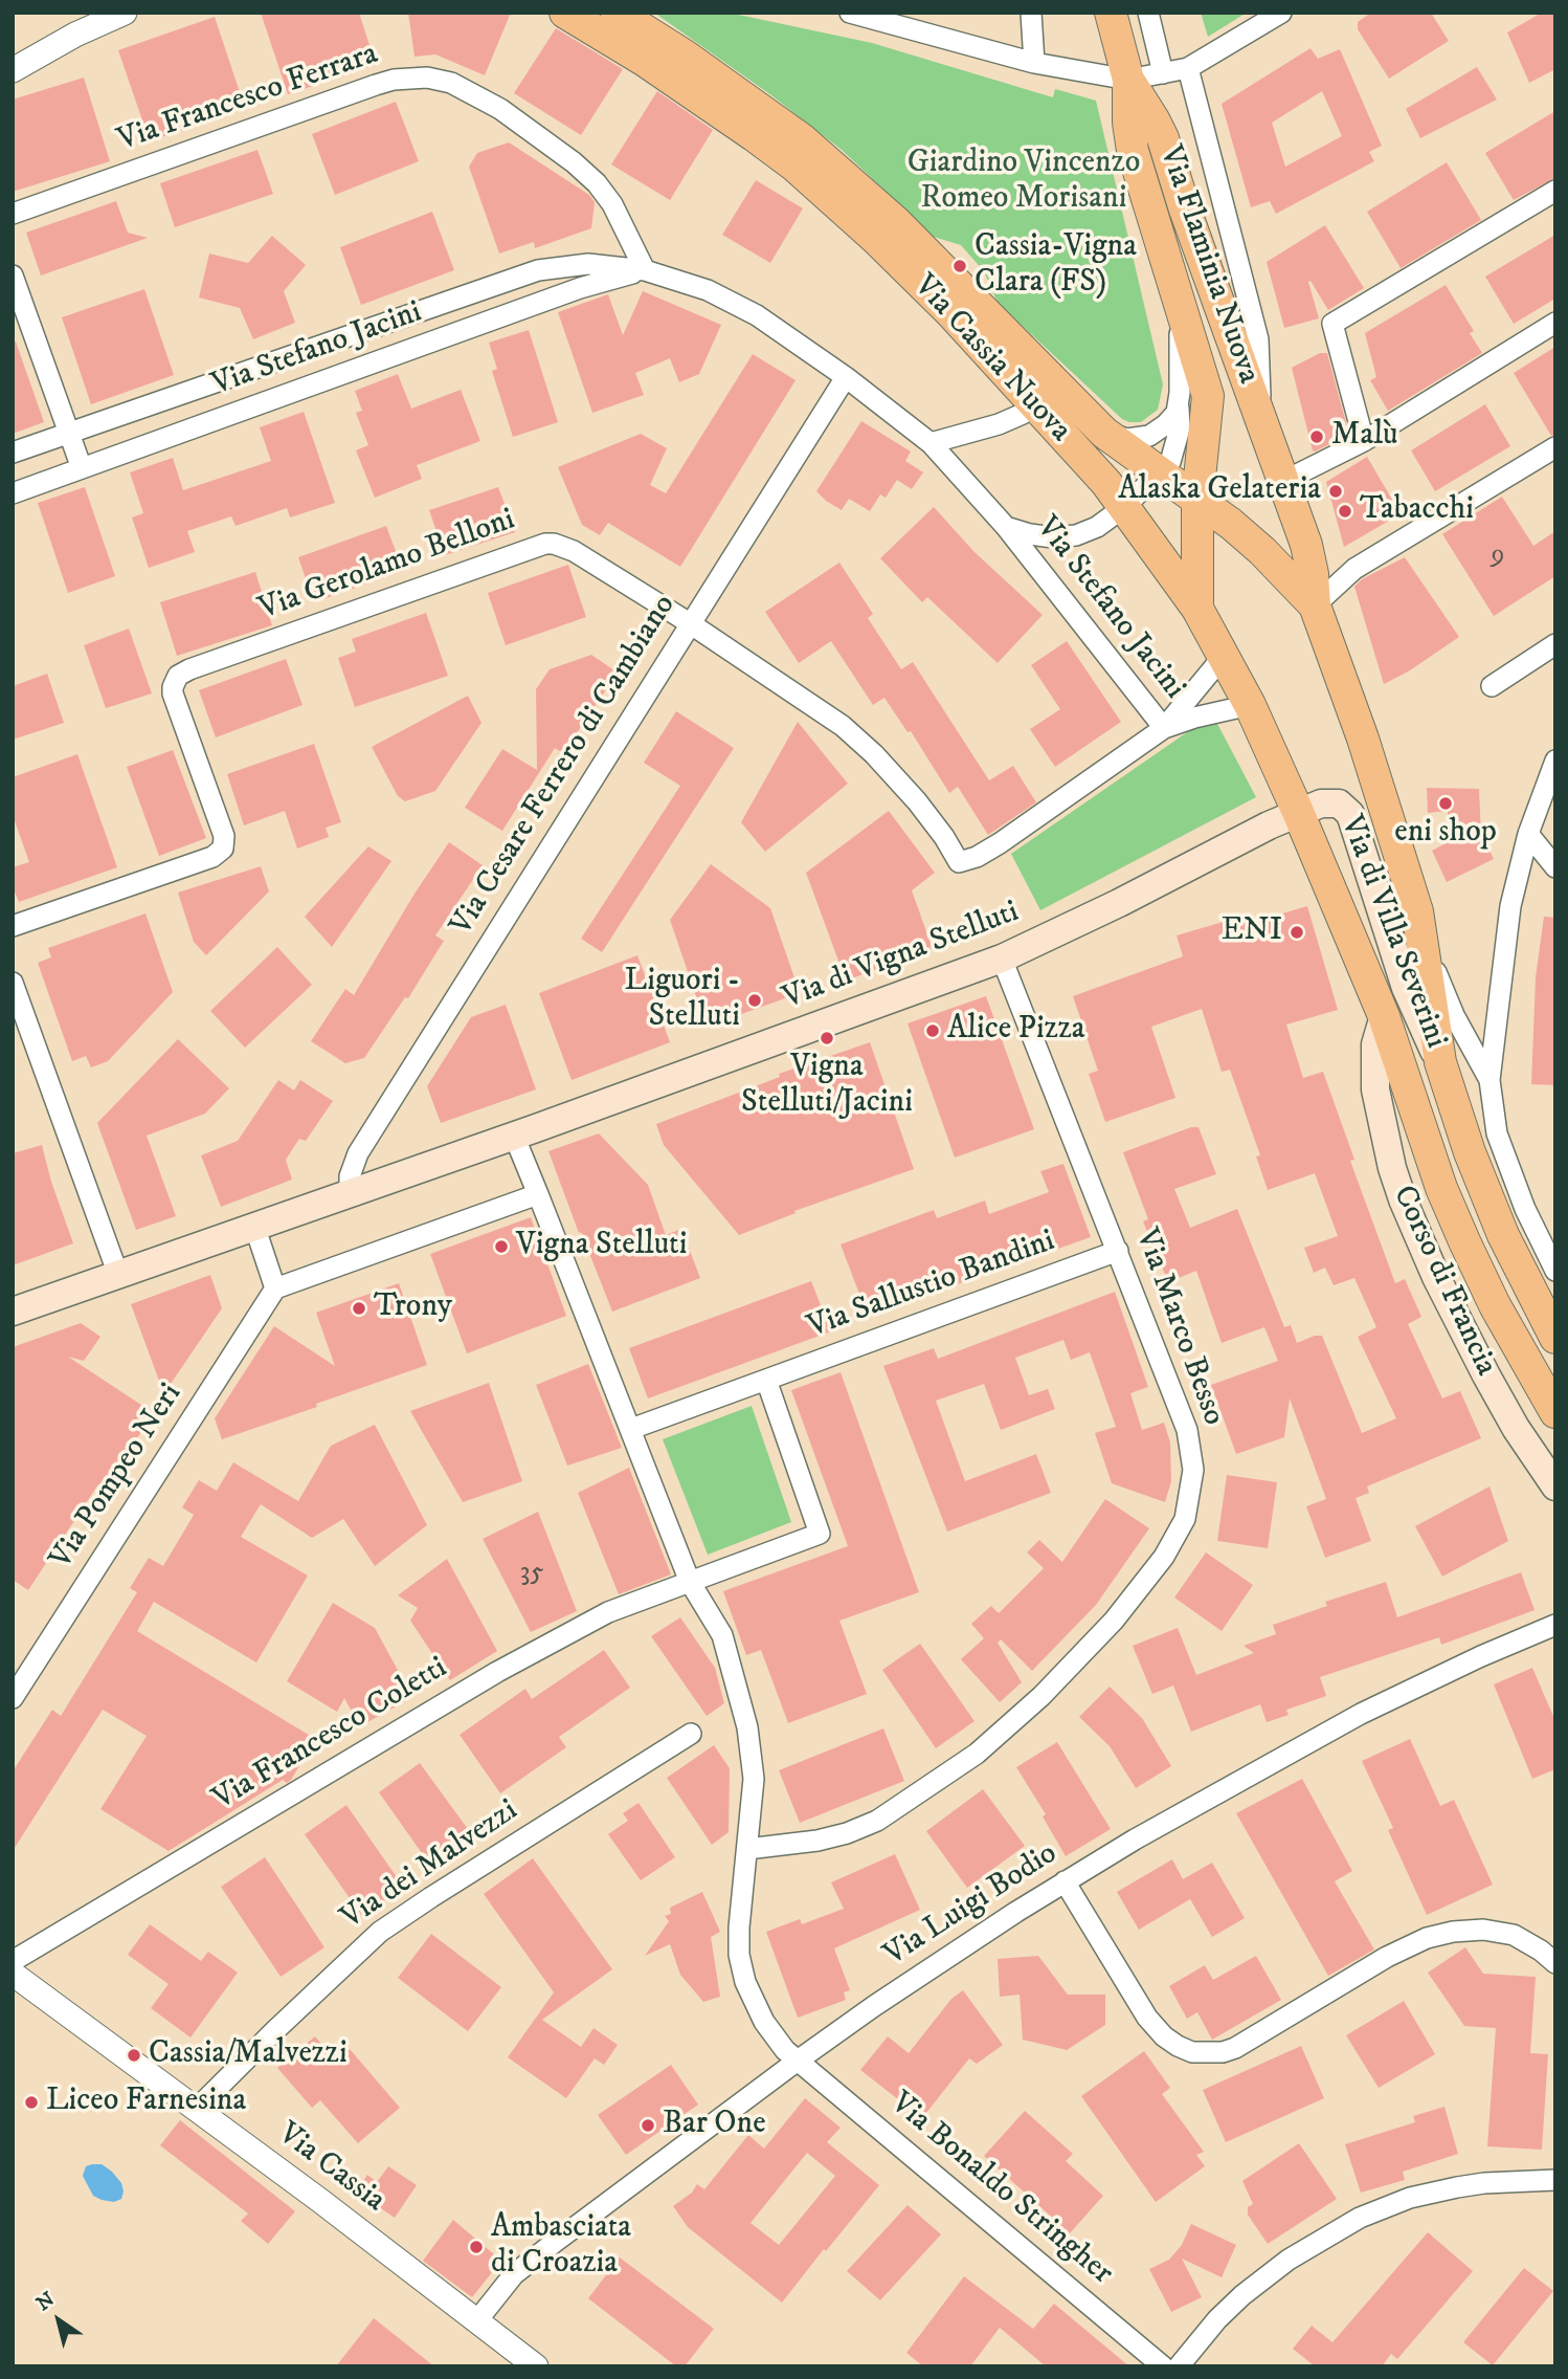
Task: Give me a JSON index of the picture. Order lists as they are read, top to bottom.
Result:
{
  "streets": {
    "main road": [
      "Via Flaminia Nuova",
      "Via Cassia Nuova",
      "Via di Villa Severini",
      "Via di Vigna Stelluti",
      "Corso di Francia"
    ],
    "street": [
      "Via Francesco Ferrara",
      "Via Stefano Jacini",
      "Via Gerolamo Belloni",
      "Via Cesare Ferrero di Cambiano",
      "Via Sallustio Bandini",
      "Via Marco Besso",
      "Via Pompeo Neri",
      "Via Francesco Coletti",
      "Via dei Malvezzi",
      "Via Luigi Bodio",
      "Via Cassia",
      "Via Bonaldo Stringher"
    ]
  },
  "crossings": [
    ["Via Francesco Ferrara", "Via Stefano Jacini"],
    ["Via Flaminia Nuova", "Via Stefano Jacini"],
    ["Via Flaminia Nuova", "Via Cassia Nuova"],
    ["Via Flaminia Nuova", "Via di Villa Severini"],
    ["Via Stefano Jacini", "Via Cassia Nuova"],
    ["Via Stefano Jacini", "Via Gerolamo Belloni"],
    ["Via Stefano Jacini", "Via Cesare Ferrero di Cambiano"],
    ["Via Cassia Nuova", "Via di Villa Severini"],
    ["Via Cassia Nuova", "Via di Vigna Stelluti"],
    ["Via Cassia Nuova", "Corso di Francia"],
    ["Via Gerolamo Belloni", "Via Cesare Ferrero di Cambiano"],
    ["Via Cesare Ferrero di Cambiano", "Via di Vigna Stelluti"],
    ["Via di Villa Severini", "Via di Vigna Stelluti"],
    ["Via di Villa Severini", "Corso di Francia"],
    ["Via di Vigna Stelluti", "Corso di Francia"],
    ["Via di Vigna Stelluti", "Via Marco Besso"],
    ["Via di Vigna Stelluti", "Via Bonaldo Stringher"],
    ["Via Sallustio Bandini", "Via Marco Besso"],
    ["Via Sallustio Bandini", "Via Francesco Coletti"],
    ["Via Sallustio Bandini", "Via Bonaldo Stringher"],
    ["Via Marco Besso", "Via Bonaldo Stringher"],
    ["Via Francesco Coletti", "Via Bonaldo Stringher"],
    ["Via dei Malvezzi", "Via Cassia"],
    ["Via Luigi Bodio", "Via Cassia"],
    ["Via Luigi Bodio", "Via Bonaldo Stringher"]
  ],
  "parks": ["Giardino Vincenzo Romeo Morisani"],
  "places": [
    "Cassia-Vigna Clara (FS)",
    "Malù",
    "Alaska Gelateria",
    "Tabacchi",
    "eni shop",
    "ENI",
    "Liguori - Stelluti",
    "Alice Pizza",
    "Vigna Stelluti/Jacini",
    "Vigna Stelluti",
    "Trony",
    "Cassia/Malvezzi",
    "Liceo Farnesina",
    "Bar One",
    "Ambasciata di Croazia"
  ],
  "house_numbers": ["9", "35"],
  "north": "top left"
}
